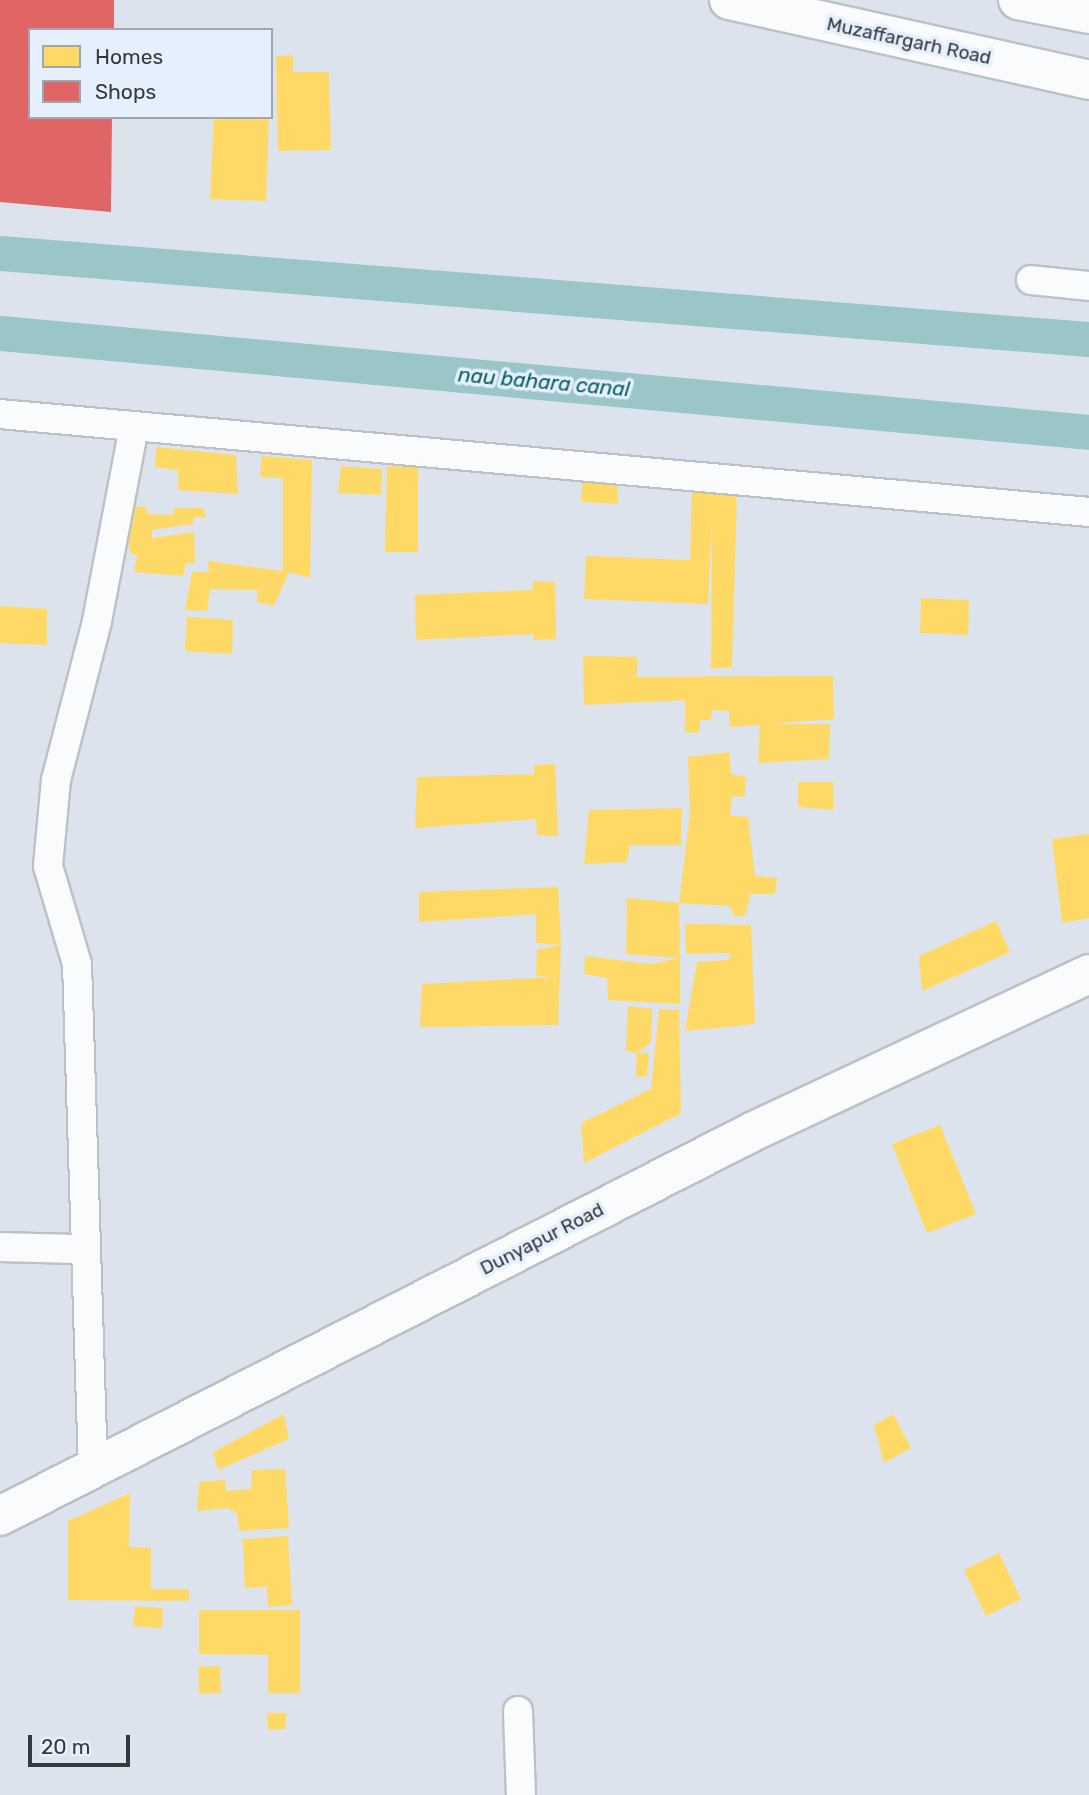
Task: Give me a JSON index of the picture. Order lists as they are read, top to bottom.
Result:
{
  "streets": {
    "main road": ["Muzaffargarh Road", "Dunyapur Road"]
  },
  "water": ["nau bahara canal"],
  "legend": ["Homes", "Shops"],
  "scale_bar": "20 m"
}
